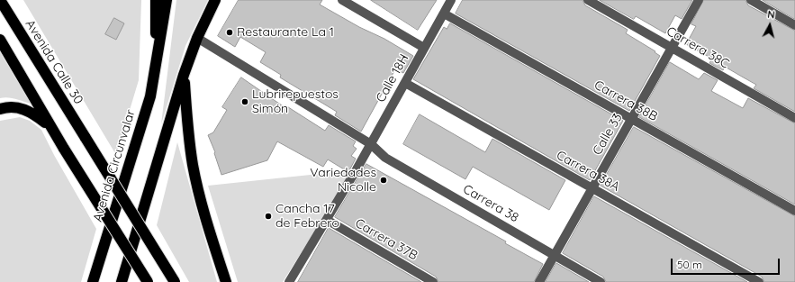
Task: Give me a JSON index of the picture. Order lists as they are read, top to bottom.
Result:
{
  "streets": {
    "highway": ["Avenida Calle 30", "Avenida Circunvalar"],
    "street": [
      "Carrera 38C",
      "Calle 18H",
      "Carrera 38B",
      "Calle 33",
      "Carrera 38A",
      "Carrera 38",
      "Carrera 37B"
    ]
  },
  "crossings": [
    ["Carrera 38C", "Calle 33"],
    ["Calle 18H", "Carrera 38B"],
    ["Calle 18H", "Carrera 38A"],
    ["Calle 18H", "Carrera 38"],
    ["Calle 18H", "Carrera 37B"],
    ["Carrera 38B", "Calle 33"],
    ["Calle 33", "Carrera 38A"],
    ["Calle 33", "Carrera 38"]
  ],
  "places": [
    "Restaurante La 1",
    "Lubrirepuestos Simón",
    "Variedades Nicolle",
    "Cancha 17 de Febrero"
  ],
  "scale_bar": "50 m",
  "north": "top"
}
